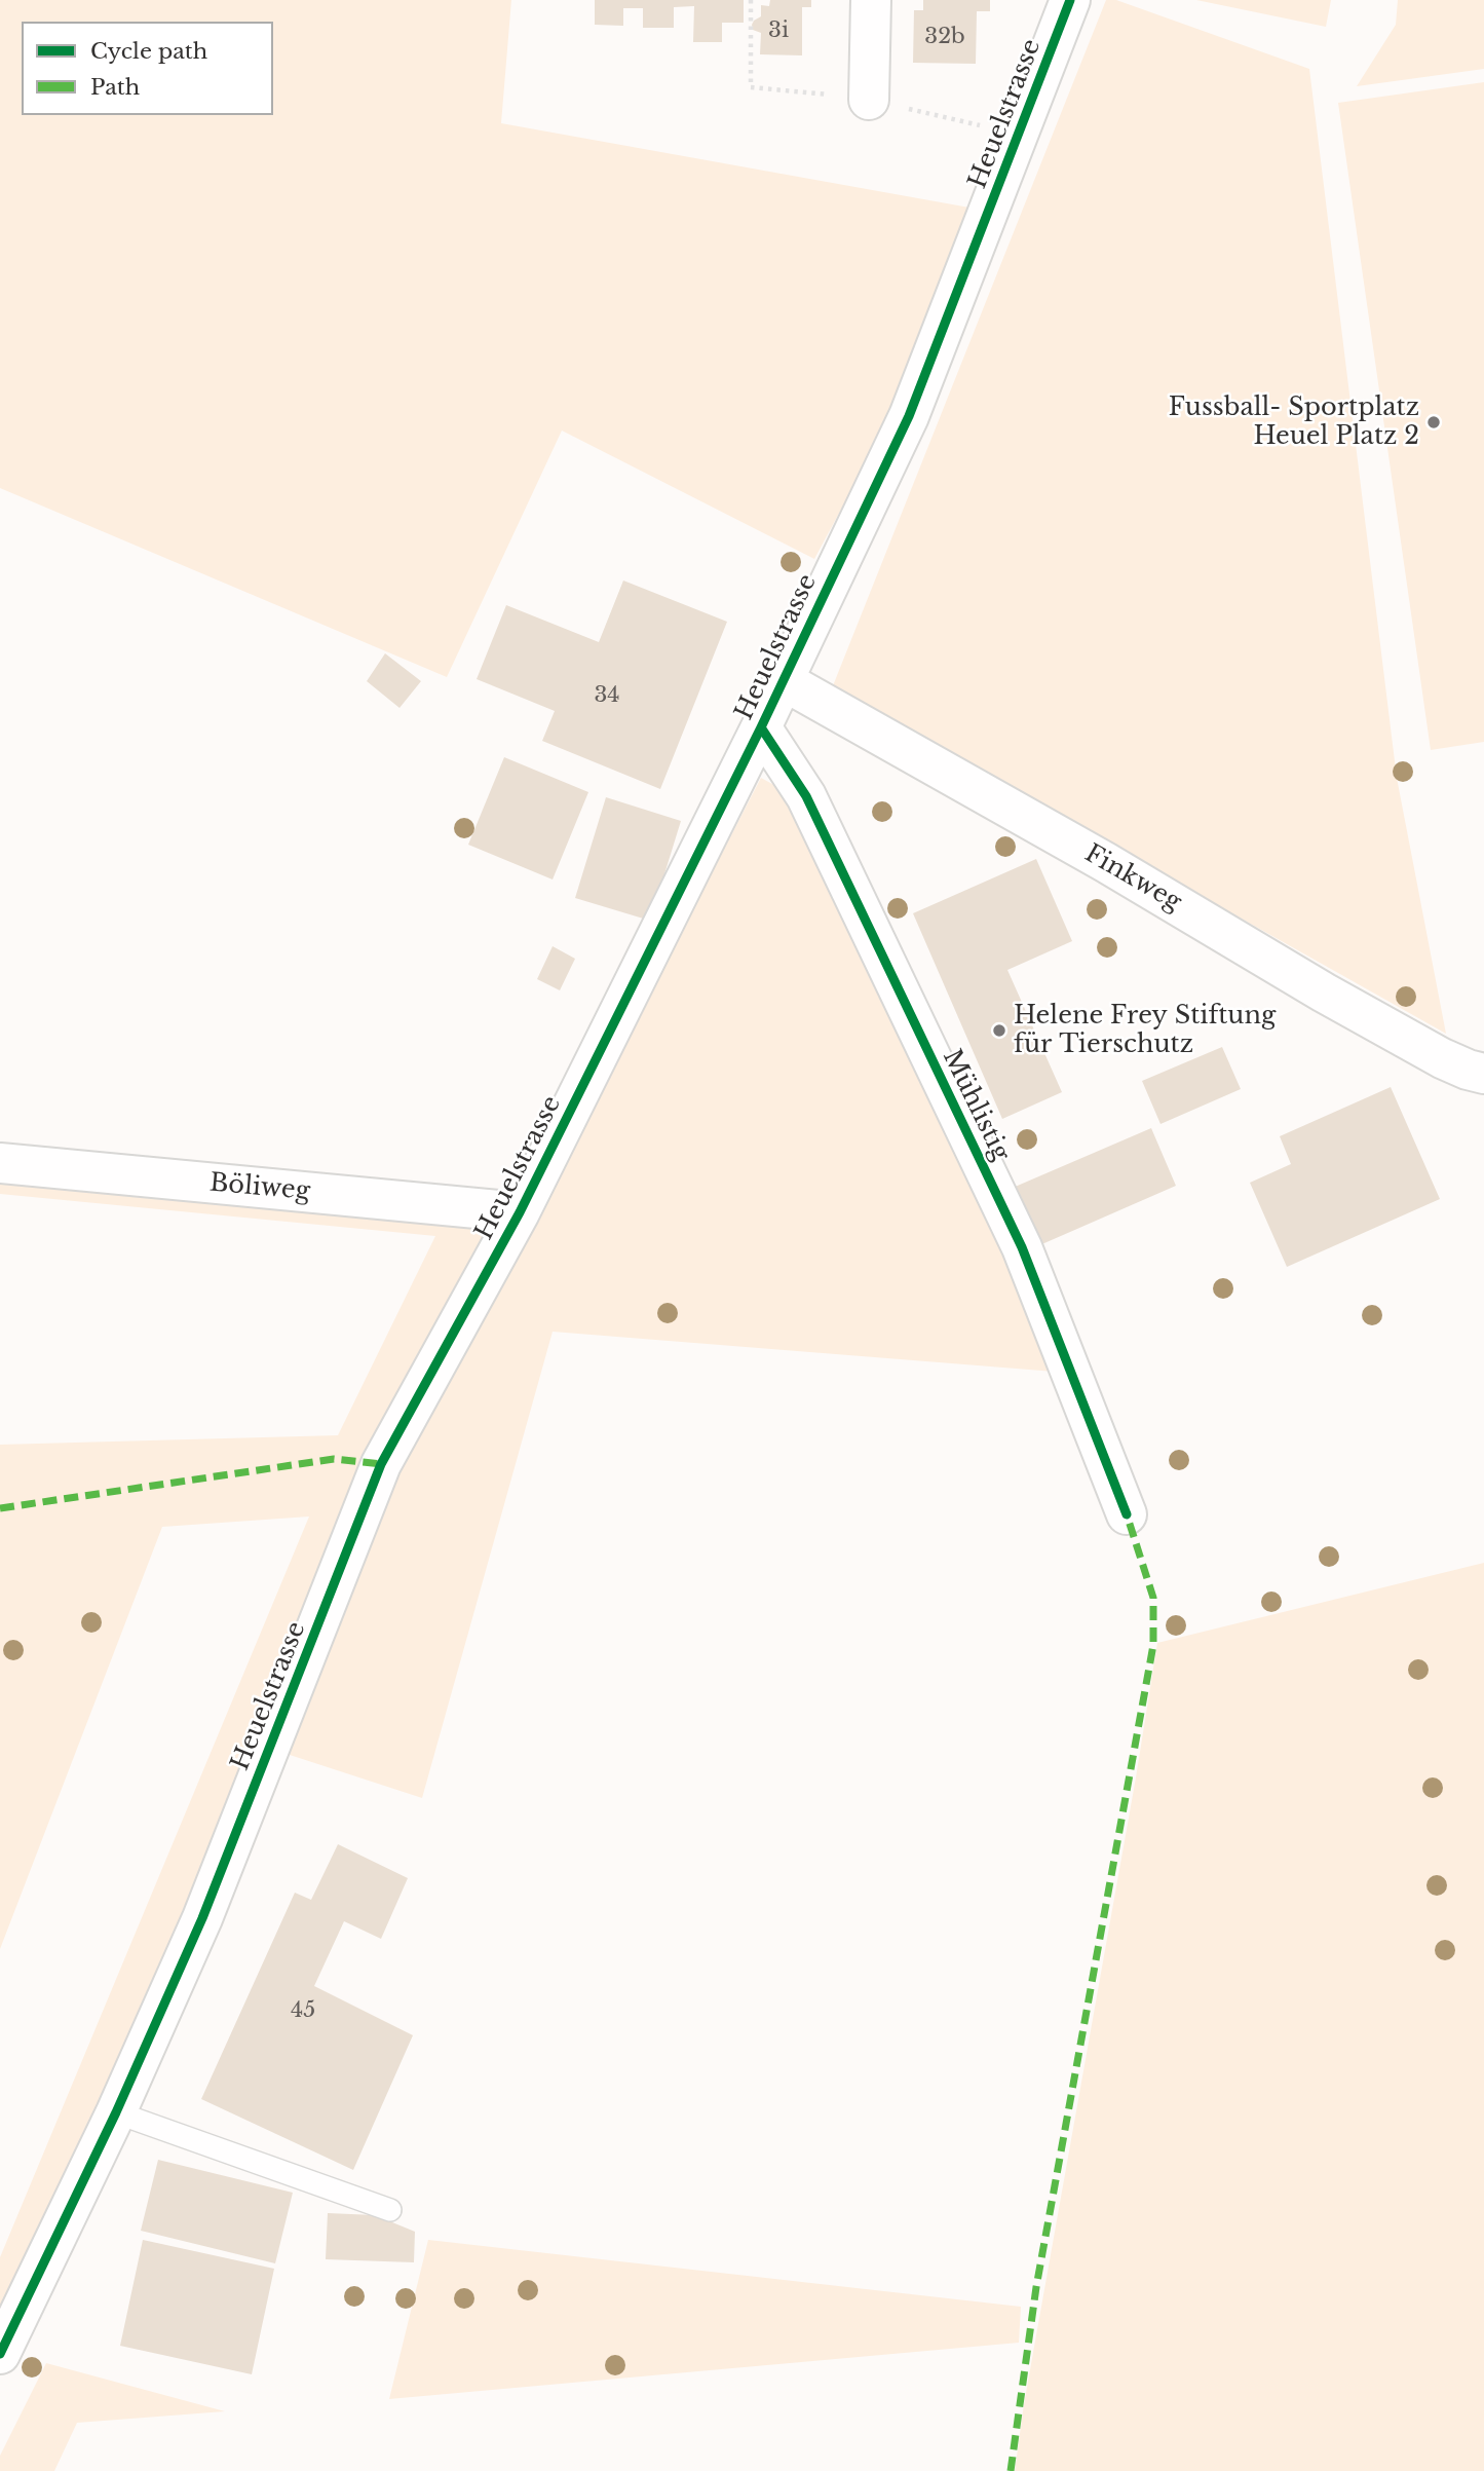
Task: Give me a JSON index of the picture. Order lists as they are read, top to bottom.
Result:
{
  "streets": {
    "street": [
      "Heuelstrasse",
      "Finkweg",
      "Mühlistig",
      "Böliweg"
    ]
  },
  "crossings": [
    ["Heuelstrasse", "Finkweg"],
    ["Heuelstrasse", "Mühlistig"],
    ["Heuelstrasse", "Böliweg"]
  ],
  "places": ["Fussball- Sportplatz Heuel Platz 2", "Helene Frey Stiftung für Tierschutz"],
  "house_numbers": [
    "3i",
    "32b",
    "34",
    "45"
  ],
  "legend": ["Cycle path", "Path"]
}
